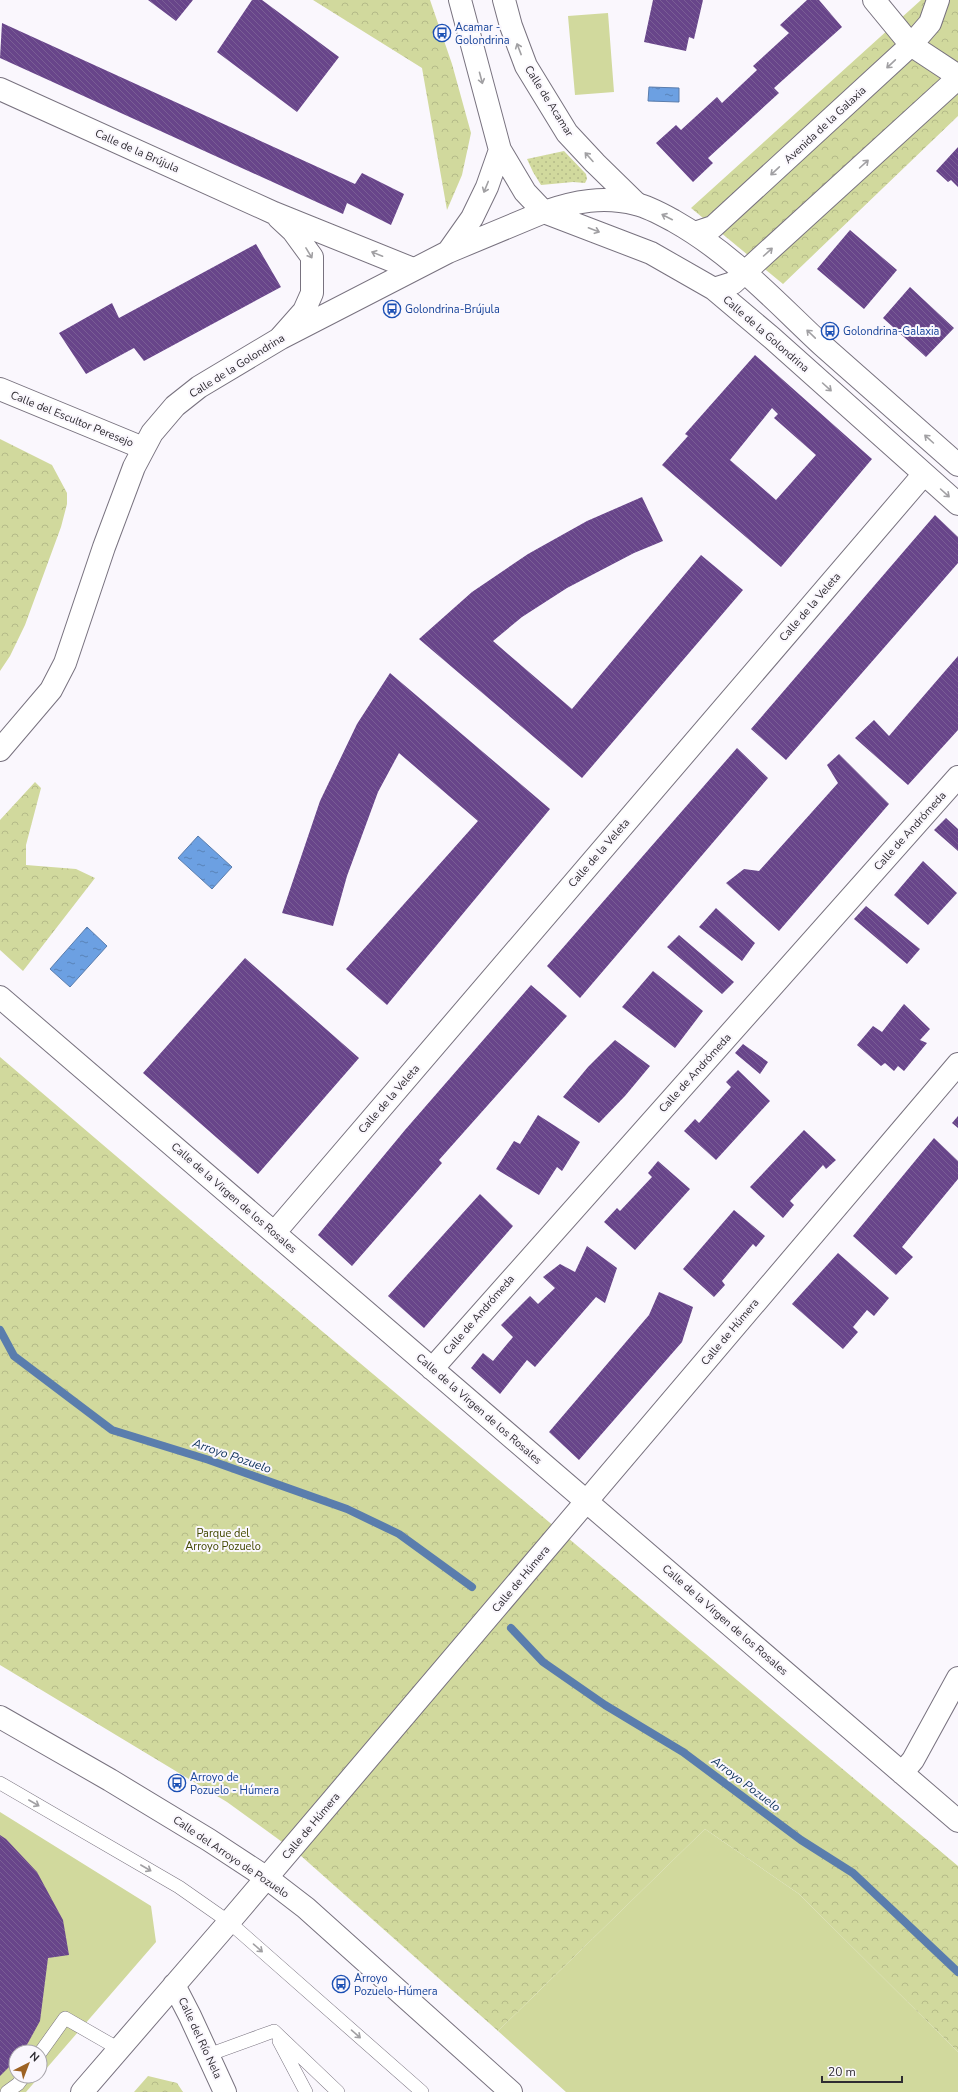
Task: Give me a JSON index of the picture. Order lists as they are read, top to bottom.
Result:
{
  "streets": {
    "street": [
      "Calle de Acamar",
      "Avenida de la Galaxia",
      "Calle de la Brújula",
      "Calle de la Golondrina",
      "Calle del Escultor Peresejo",
      "Calle de la Veleta",
      "Calle de Andrómeda",
      "Calle de la Virgen de los Rosales",
      "Calle de Húmera",
      "Calle del Arroyo de Pozuelo",
      "Calle del Río Nela"
    ]
  },
  "crossings": [
    ["Calle de Acamar", "Calle de la Golondrina"],
    ["Avenida de la Galaxia", "Calle de la Golondrina"],
    ["Calle de la Brújula", "Calle de la Golondrina"],
    ["Calle de la Golondrina", "Calle del Escultor Peresejo"],
    ["Calle de la Golondrina", "Calle de la Veleta"],
    ["Calle de la Veleta", "Calle de la Virgen de los Rosales"],
    ["Calle de Andrómeda", "Calle de la Virgen de los Rosales"],
    ["Calle de la Virgen de los Rosales", "Calle de Húmera"],
    ["Calle de Húmera", "Calle del Arroyo de Pozuelo"],
    ["Calle de Húmera", "Calle del Río Nela"]
  ],
  "water": ["Arroyo Pozuelo"],
  "parks": ["Parque del Arroyo Pozuelo"],
  "places": {
    "bus stop": [
      "Acamar - Golondrina",
      "Golondrina-Brújula",
      "Golondrina-Galaxia",
      "Arroyo de Pozuelo - Húmera",
      "Arroyo Pozuelo-Húmera"
    ]
  },
  "scale_bar": "20 m",
  "north": "top right"
}
